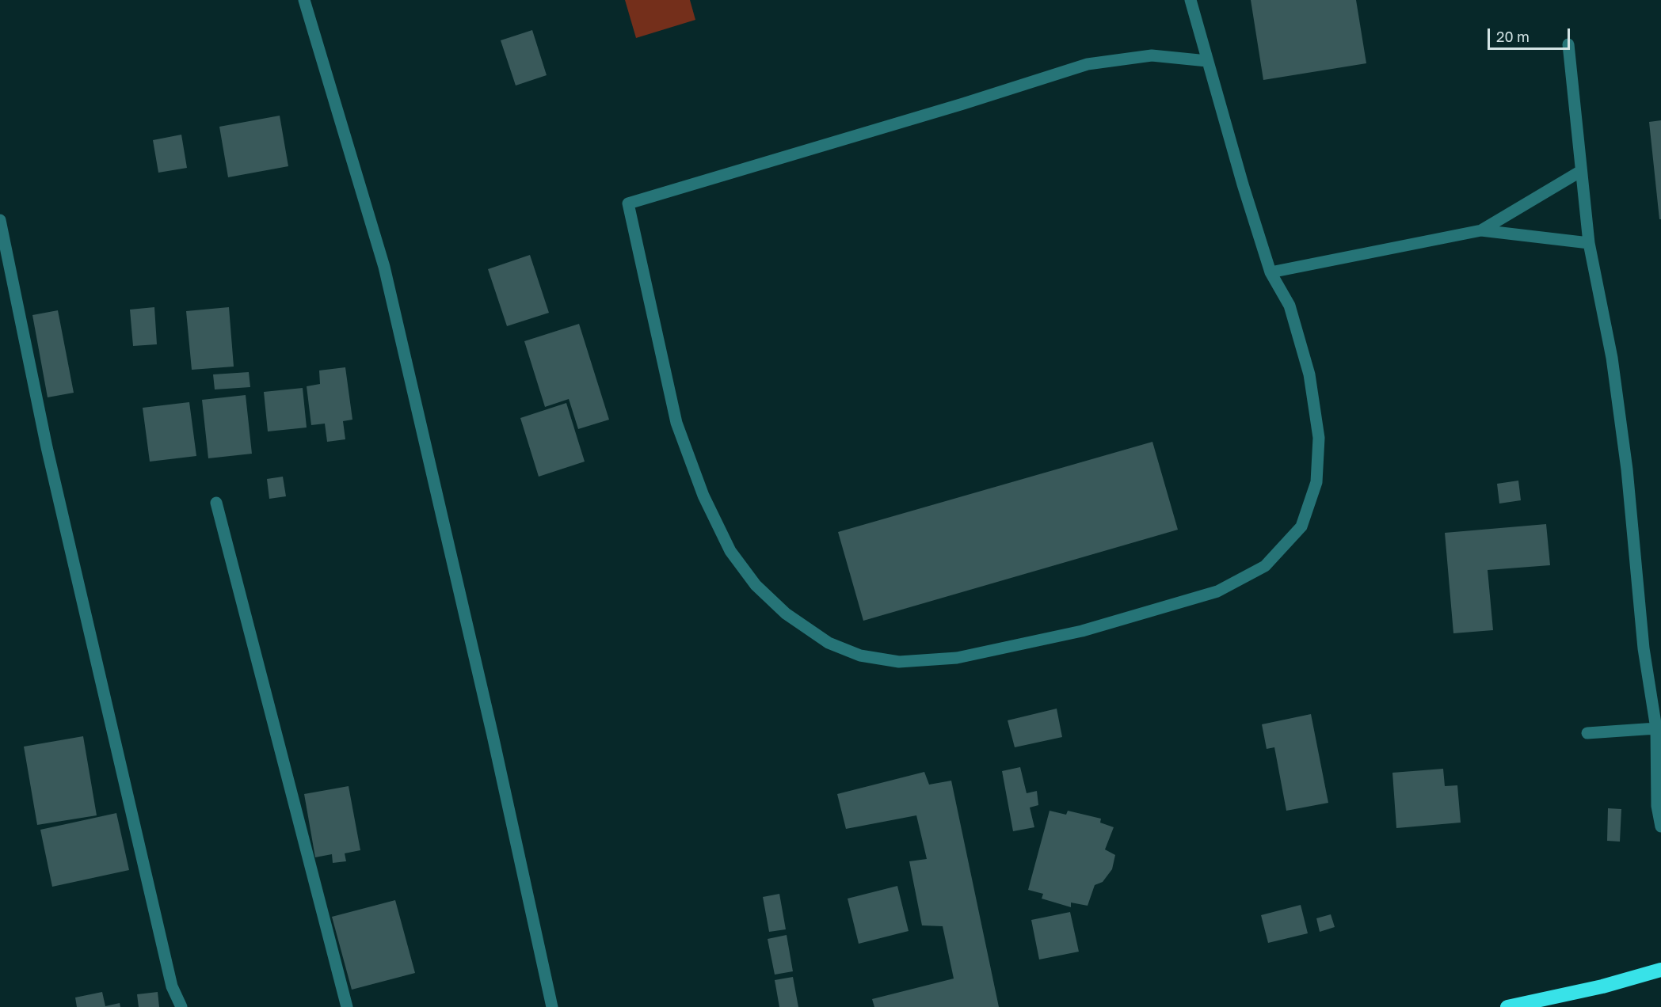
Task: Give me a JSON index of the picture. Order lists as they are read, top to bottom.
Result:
{
  "scale_bar": "20 m"
}
